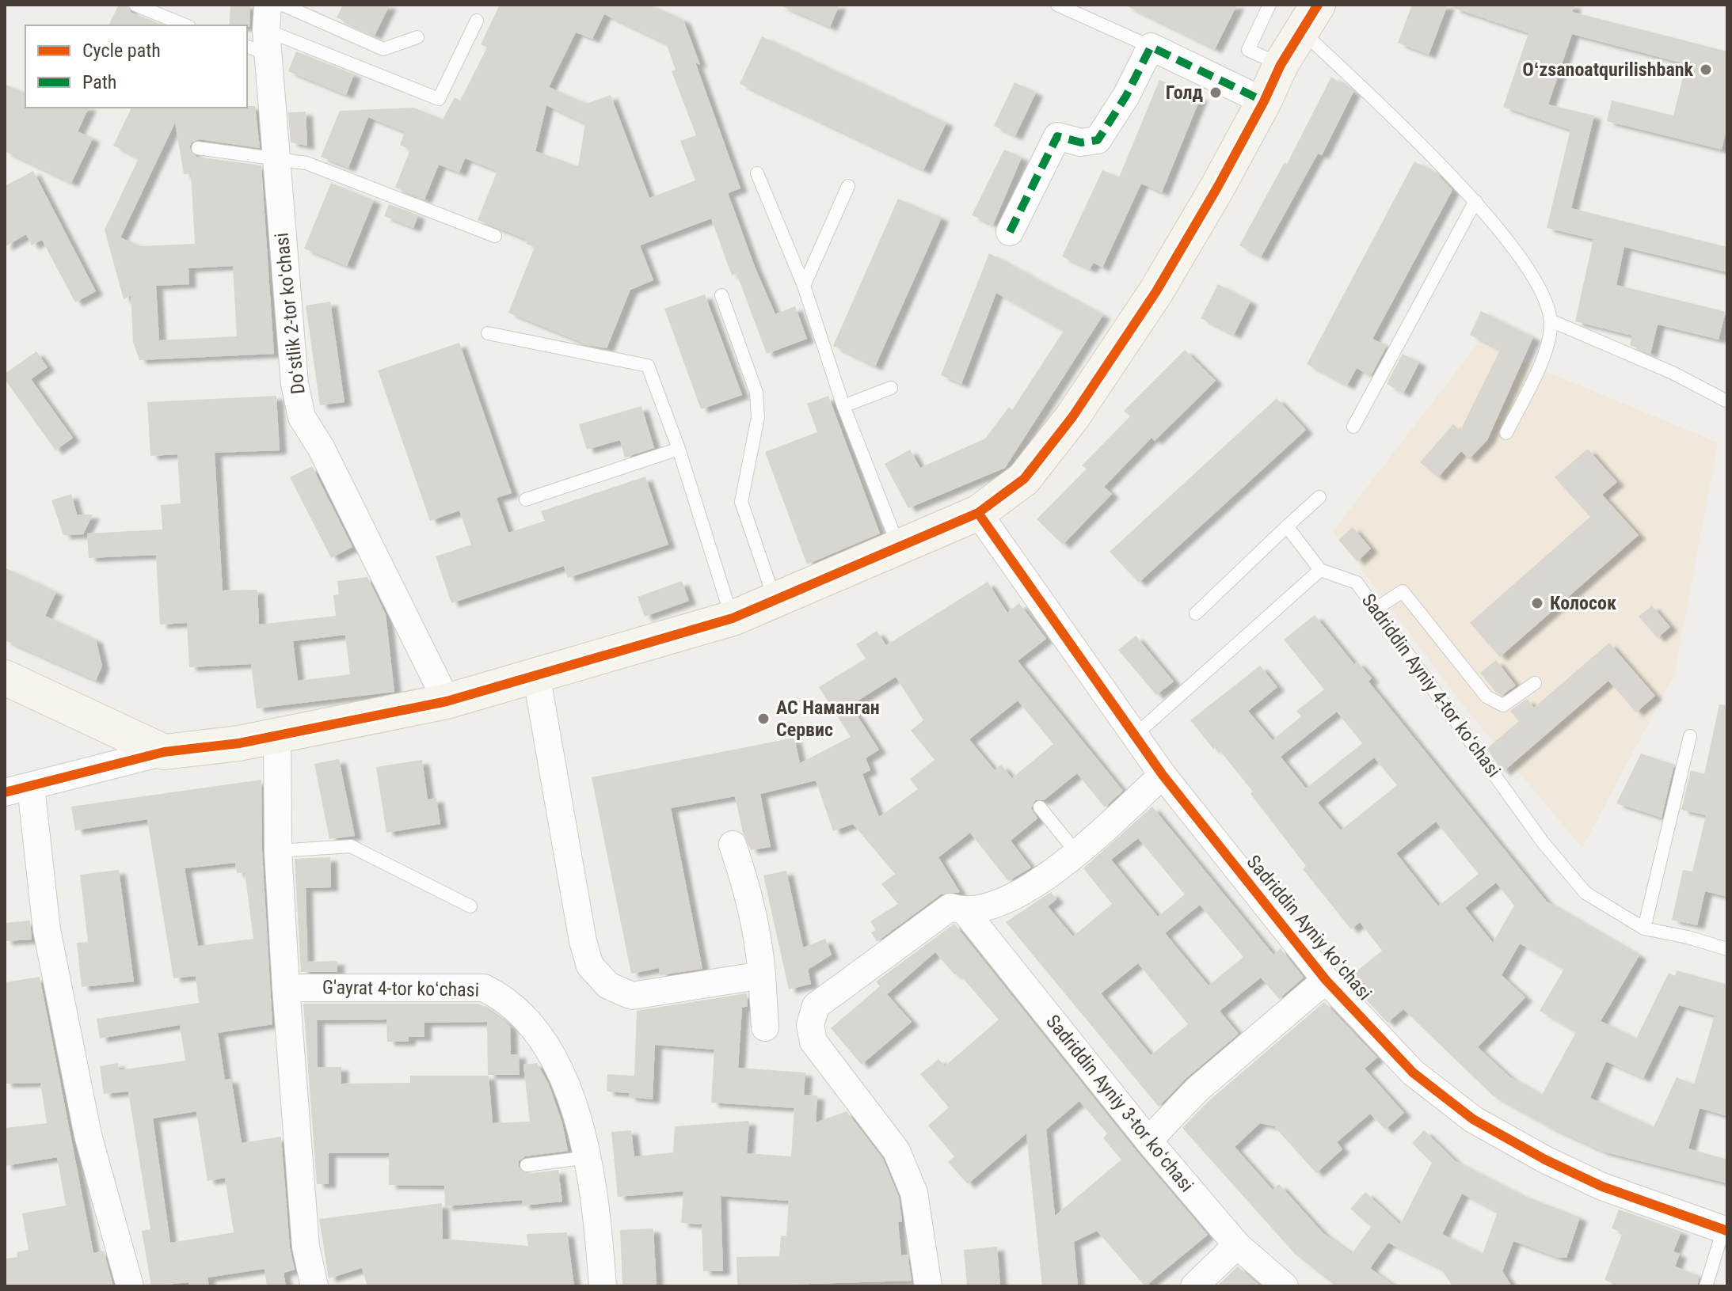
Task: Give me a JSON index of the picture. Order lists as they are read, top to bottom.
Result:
{
  "streets": {
    "street": [
      "Doʻstlik 2-tor koʻchasi",
      "Sadriddin Ayniy koʻchasi",
      "G'ayrat 4-tor koʻchasi",
      "Sadriddin Ayniy 3-tor koʻchasi"
    ],
    "lane": ["Sadriddin Ayniy 4-tor koʻchasi"]
  },
  "places": [
    "Oʻzsanoatqurilishbank",
    "Голд",
    "Колосок",
    "АС Наманган Сервис"
  ],
  "legend": ["Cycle path", "Path"]
}
